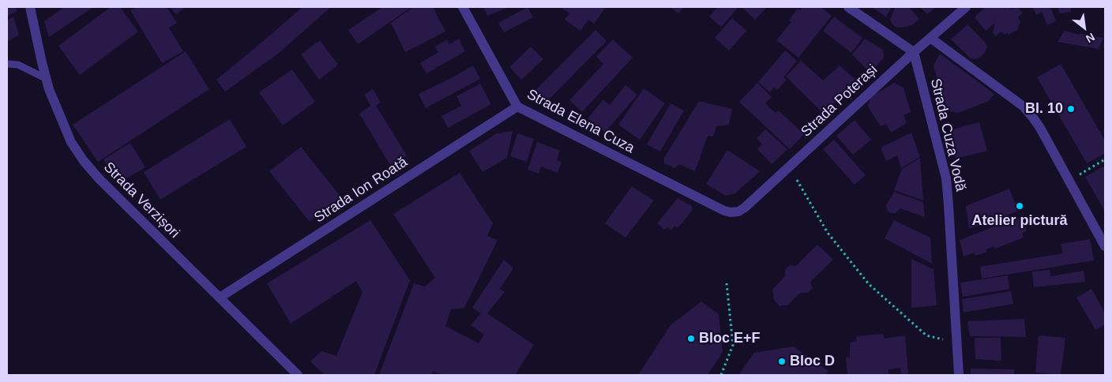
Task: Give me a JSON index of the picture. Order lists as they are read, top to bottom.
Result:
{
  "streets": {
    "street": [
      "Strada Poterași",
      "Strada Elena Cuza",
      "Strada Cuza Vodă",
      "Strada Ion Roată",
      "Strada Verzișori"
    ]
  },
  "crossings": [
    ["Strada Poterași", "Strada Elena Cuza"],
    ["Strada Poterași", "Strada Cuza Vodă"],
    ["Strada Elena Cuza", "Strada Ion Roată"],
    ["Strada Ion Roată", "Strada Verzișori"]
  ],
  "places": [
    "Bl. 10",
    "Atelier pictură",
    "Bloc E+F",
    "Bloc D"
  ],
  "north": "bottom right"
}
